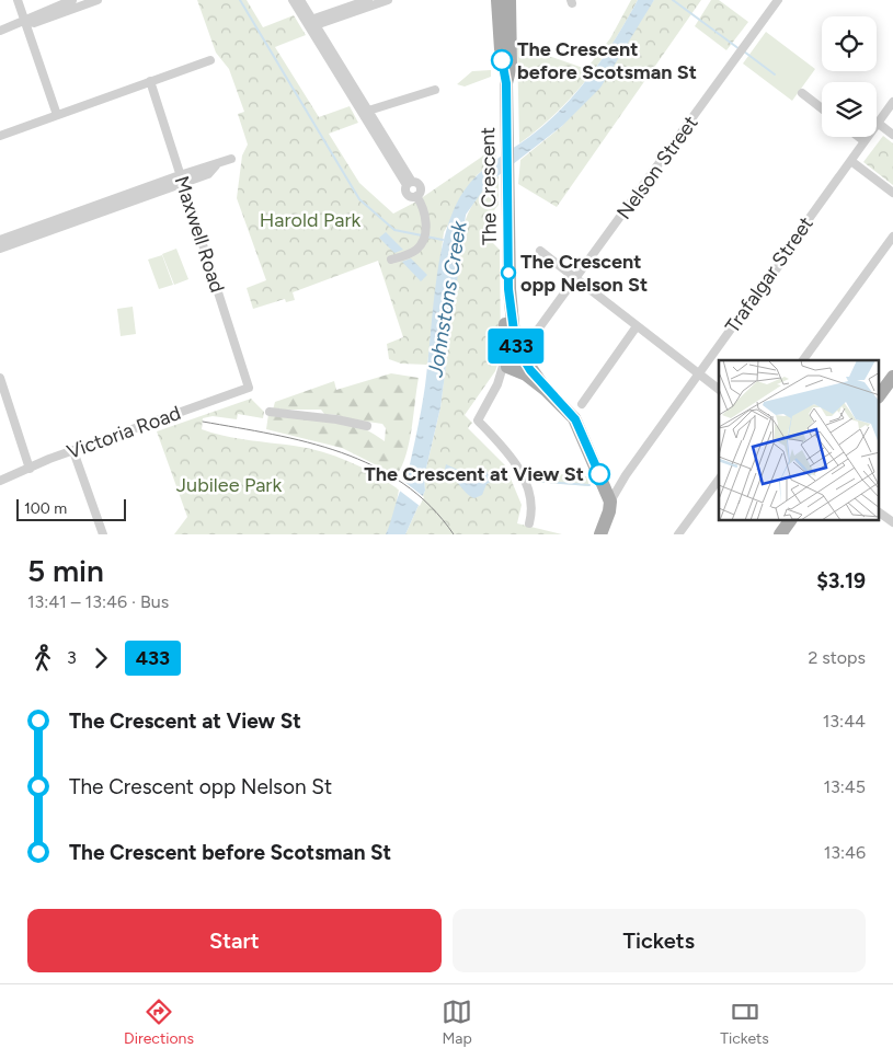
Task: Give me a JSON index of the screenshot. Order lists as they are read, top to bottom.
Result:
{
  "streets": {
    "main road": ["The Crescent"],
    "street": [
      "Nelson Street",
      "Maxwell Road",
      "Trafalgar Street",
      "Victoria Road"
    ]
  },
  "crossings": [
    ["The Crescent", "Trafalgar Street"],
    ["Maxwell Road", "Victoria Road"]
  ],
  "water": ["Johnstons Creek"],
  "parks": ["Harold Park", "Jubilee Park"],
  "places": ["The Crescent before Scotsman St", "The Crescent opp Nelson St", "The Crescent at View St"],
  "lines": ["bus line 433"],
  "scale_bar": "100 m",
  "page": {
    "on_map": "433",
    "scale": "100 m",
    "heading": ["5 min", "13:41 – 13:46 · Bus", "$3.19"],
    "legs": ["3", "433", "2 stops"],
    "list": [
      {
        "name": "The Crescent at View St",
        "value": "13:44"
      },
      {
        "name": "The Crescent opp Nelson St",
        "value": "13:45"
      },
      {
        "name": "The Crescent before Scotsman St",
        "value": "13:46"
      }
    ],
    "buttons": ["Start", "Tickets"],
    "tabs": ["Directions", "Map", "Tickets"]
  }
}
